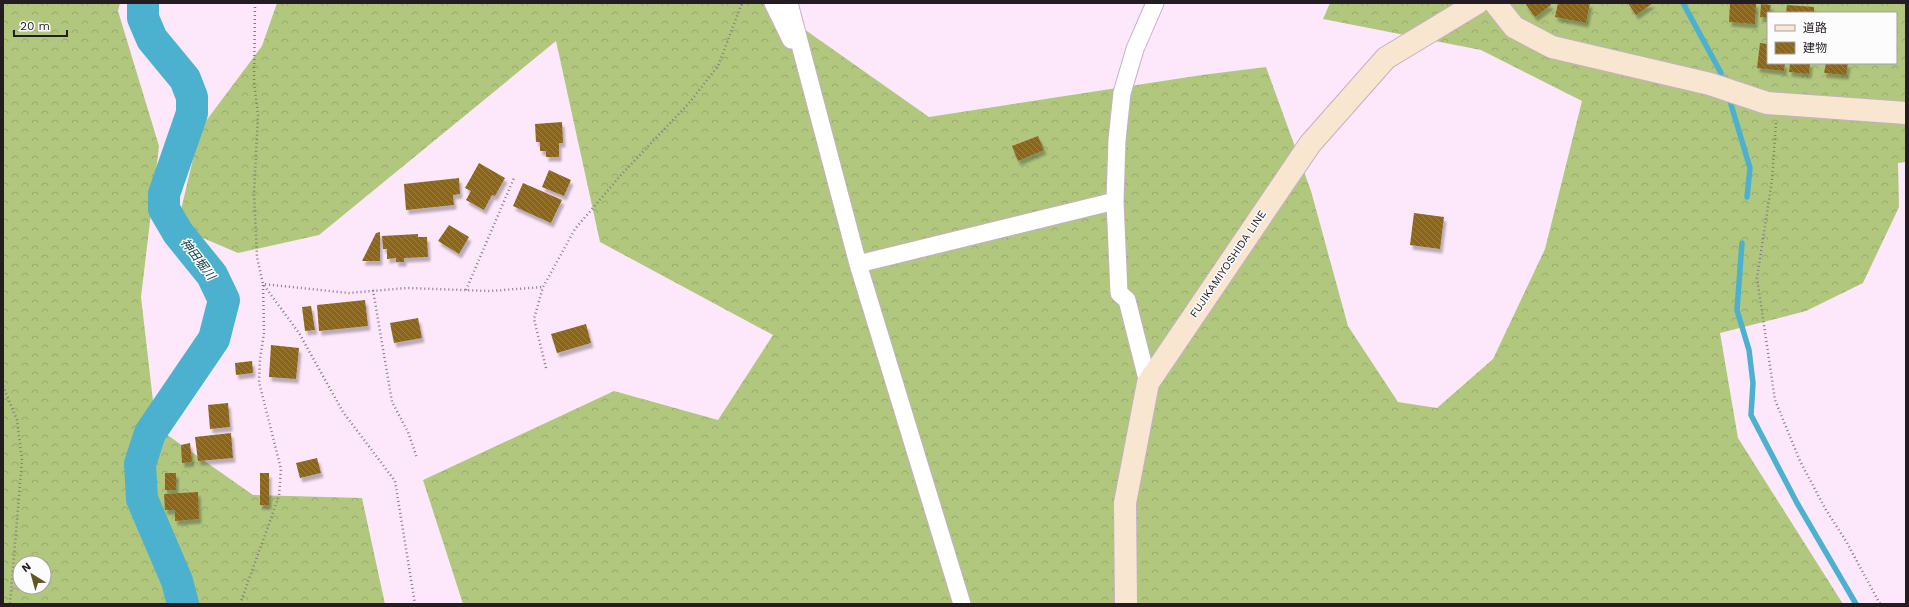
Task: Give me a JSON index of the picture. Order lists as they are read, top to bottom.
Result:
{
  "streets": {
    "main road": ["FUJIKAMIYOSHIDA LINE"]
  },
  "water": ["神田堀川"],
  "legend": ["道路", "建物"],
  "scale_bar": "20 m",
  "north": "top left"
}
